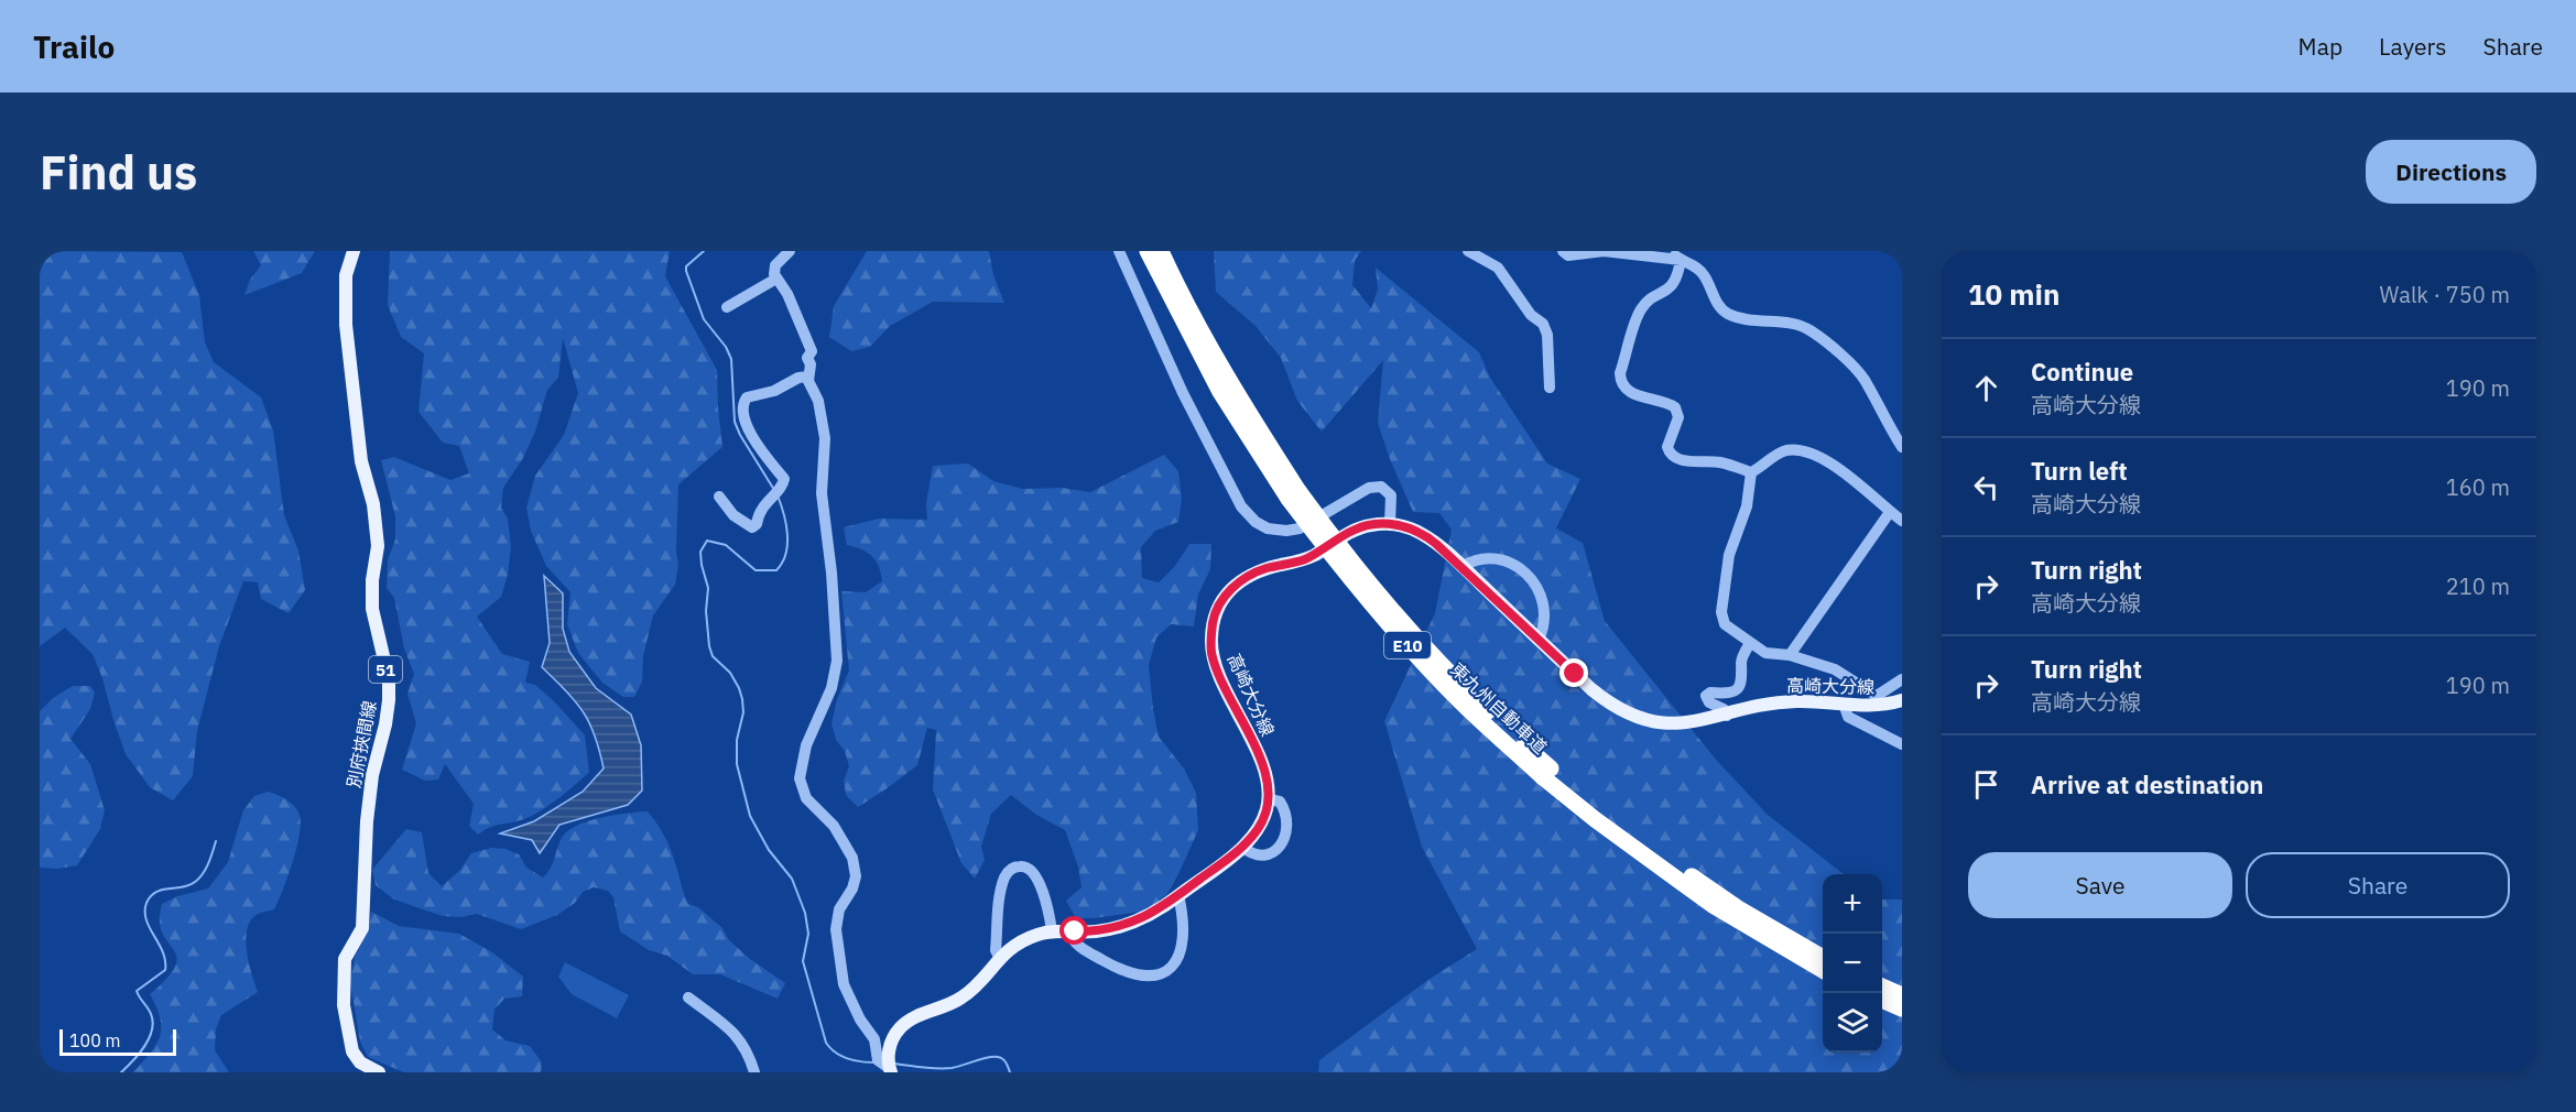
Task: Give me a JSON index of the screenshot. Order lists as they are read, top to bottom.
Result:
{
  "streets": {
    "highway": ["E10", "東九州自動車道"],
    "main road": ["51", "高崎大分線", "別府挾間線"]
  },
  "scale_bar": "100 m",
  "page": {
    "header": "Trailo",
    "nav": ["Map", "Layers", "Share"],
    "buttons": [
      "Directions",
      ["Save", "Share"]
    ],
    "title": "Find us",
    "heading": ["10 min", "Walk · 750 m"],
    "list": [
      ["Continue", "高崎大分線", "190 m"],
      ["Turn left", "高崎大分線", "160 m"],
      ["Turn right", "高崎大分線", "210 m"],
      ["Turn right", "高崎大分線", "190 m"],
      "Arrive at destination"
    ],
    "map_buttons": ["+", "−"],
    "scale": "100 m"
  }
}
